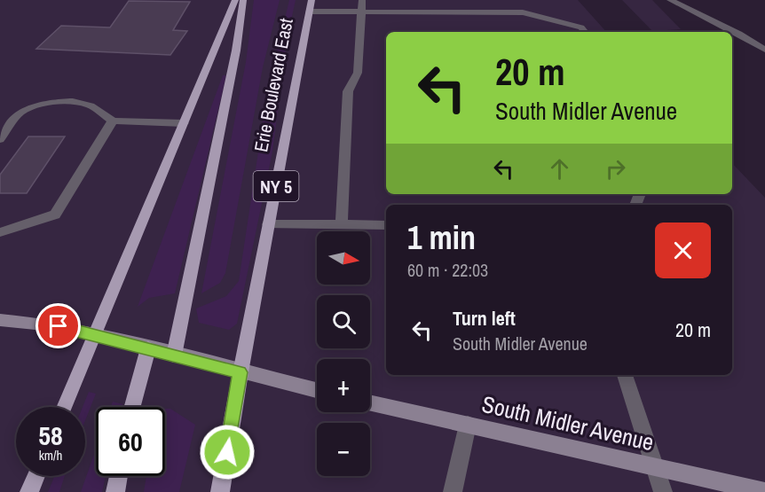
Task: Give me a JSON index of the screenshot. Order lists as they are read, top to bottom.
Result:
{
  "streets": {
    "main road": ["Erie Boulevard East", "NY 5", "South Midler Avenue"]
  },
  "north": "right",
  "page": {
    "turn": ["20 m", "South Midler Avenue"],
    "heading": ["1 min", "60 m · 22:03"],
    "map_buttons": ["+", "−"],
    "list": [
      {
        "name": "Turn left",
        "note": "South Midler Avenue",
        "value": "20 m"
      }
    ],
    "speed": "58 km/h",
    "limit": "60"
  }
}
